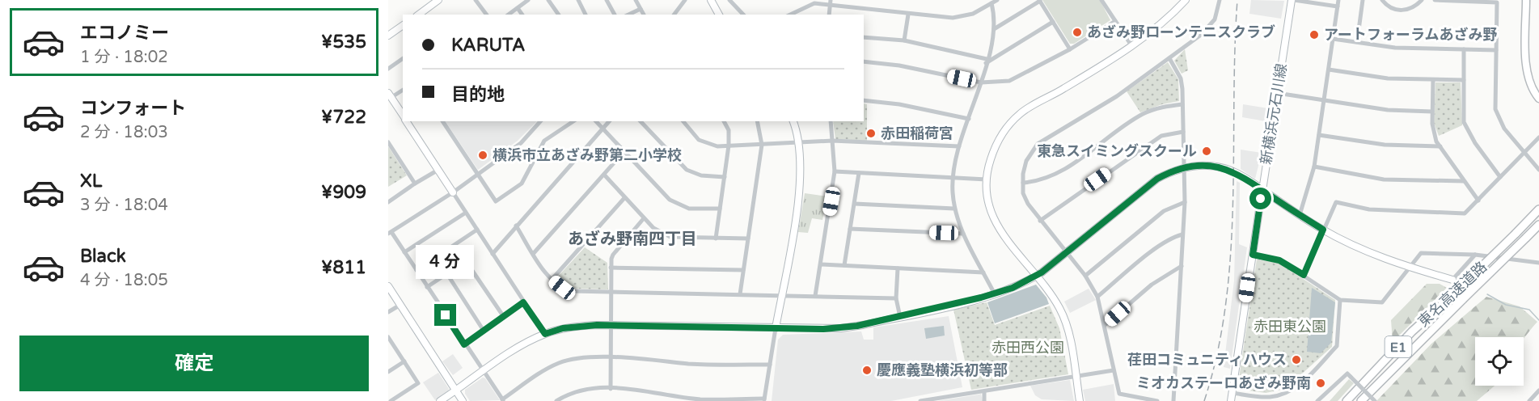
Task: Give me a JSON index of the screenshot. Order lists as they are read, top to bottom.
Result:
{
  "streets": {
    "highway": ["東名高速道路", "E1"],
    "street": ["新横浜元石川線"]
  },
  "districts": ["あざみ野南四丁目"],
  "parks": ["赤田東公園", "赤田西公園"],
  "places": [
    "あざみ野ローンテニスクラブ",
    "アートフォーラムあざみ野",
    "赤田稲荷宮",
    "東急スイミングスクール",
    "横浜市立あざみ野第二小学校",
    "荏田コミュニティハウス",
    "慶應義塾横浜初等部",
    "ミオカステーロあざみ野南"
  ],
  "page": {
    "list": [
      {
        "name": "エコノミー",
        "note": "1 分 · 18:02",
        "value": "¥535"
      },
      {
        "name": "コンフォート",
        "note": "2 分 · 18:03",
        "value": "¥722"
      },
      {
        "name": "XL",
        "note": "3 分 · 18:04",
        "value": "¥909"
      },
      {
        "name": "Black",
        "note": "4 分 · 18:05",
        "value": "¥811"
      }
    ],
    "banner": ["KARUTA", "目的地"],
    "bubble": "4 分",
    "buttons": "確定"
  }
}
